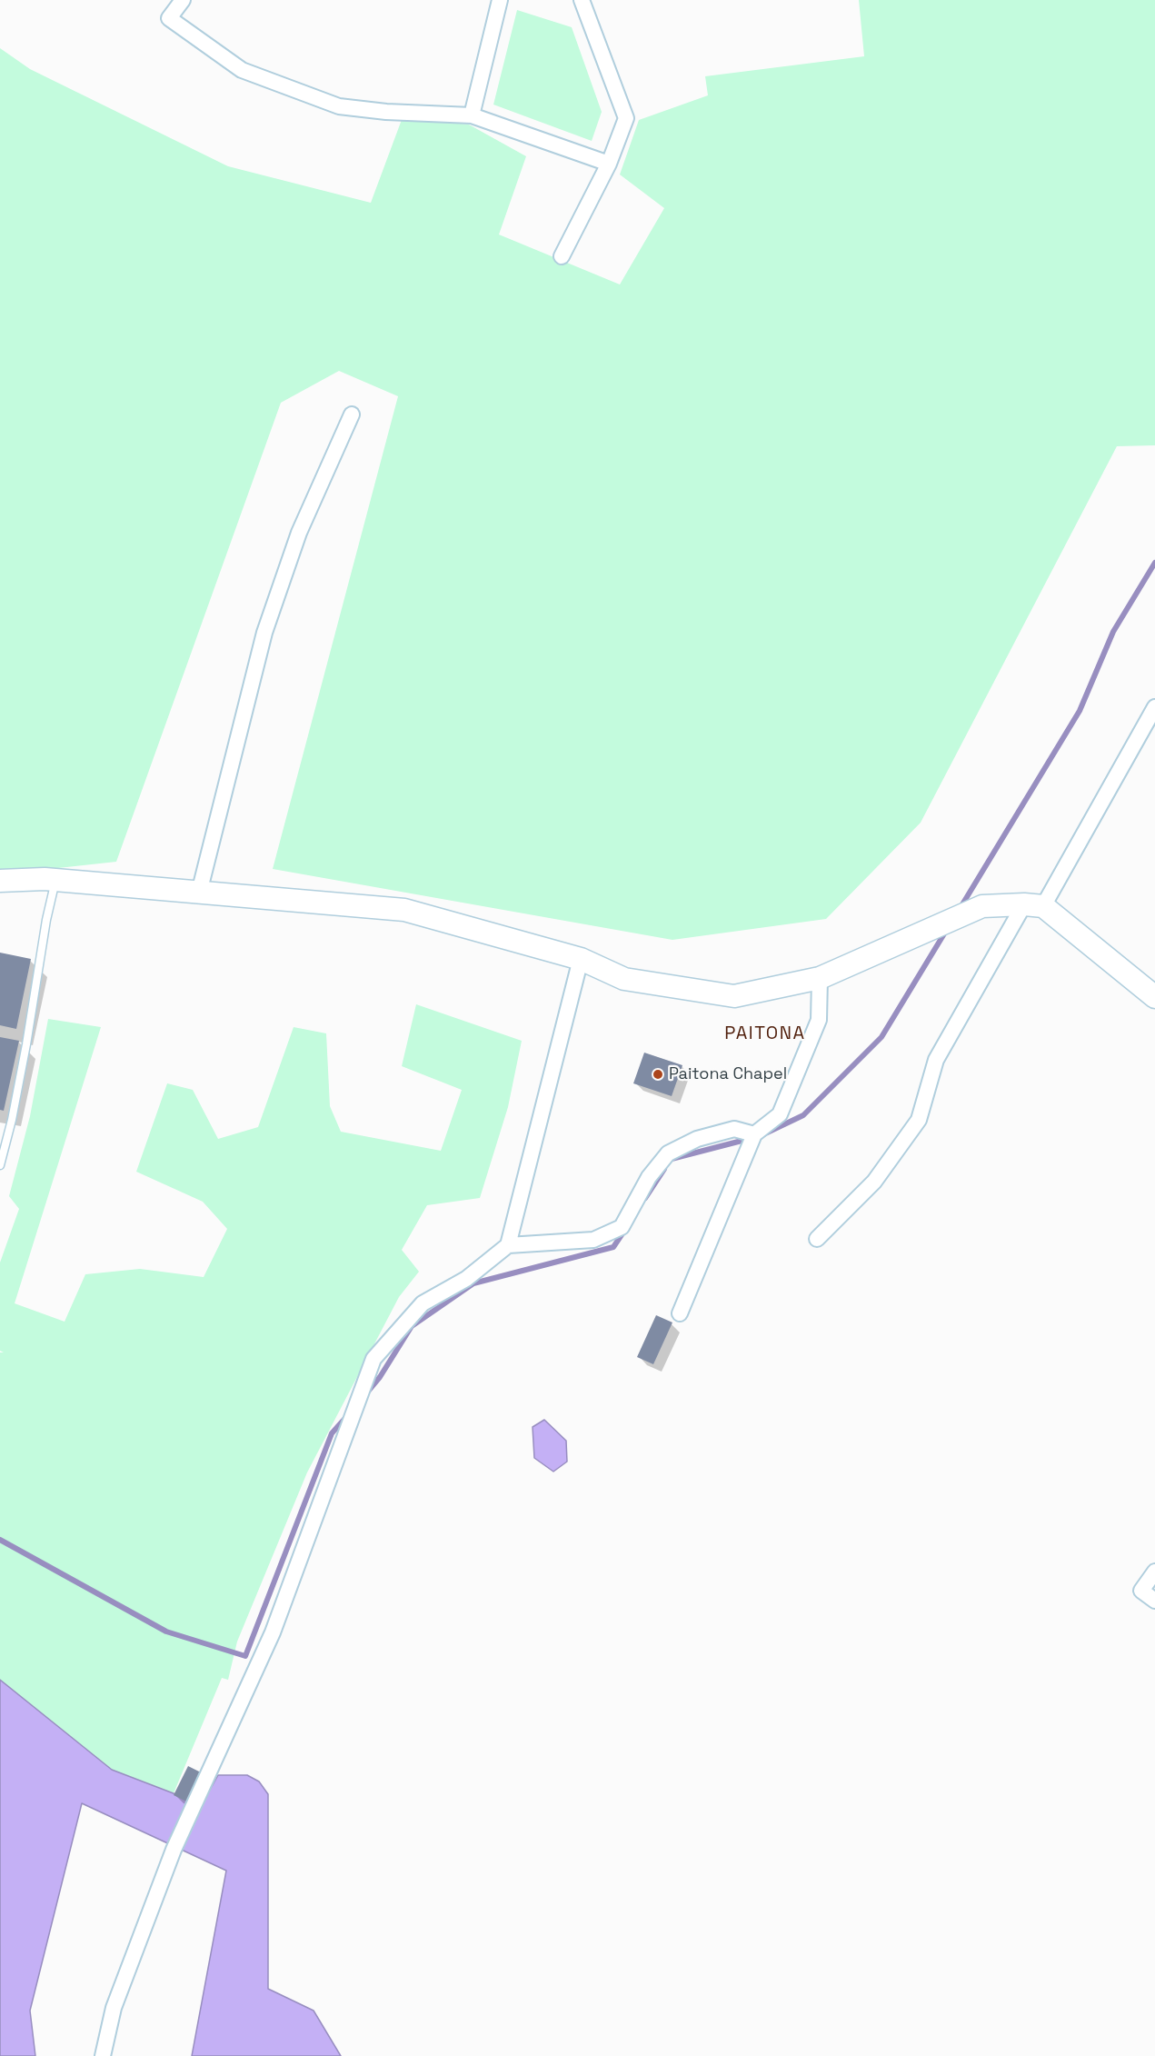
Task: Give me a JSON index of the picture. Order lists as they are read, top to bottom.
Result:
{
  "districts": ["PAITONA"],
  "places": ["Paitona Chapel"]
}
